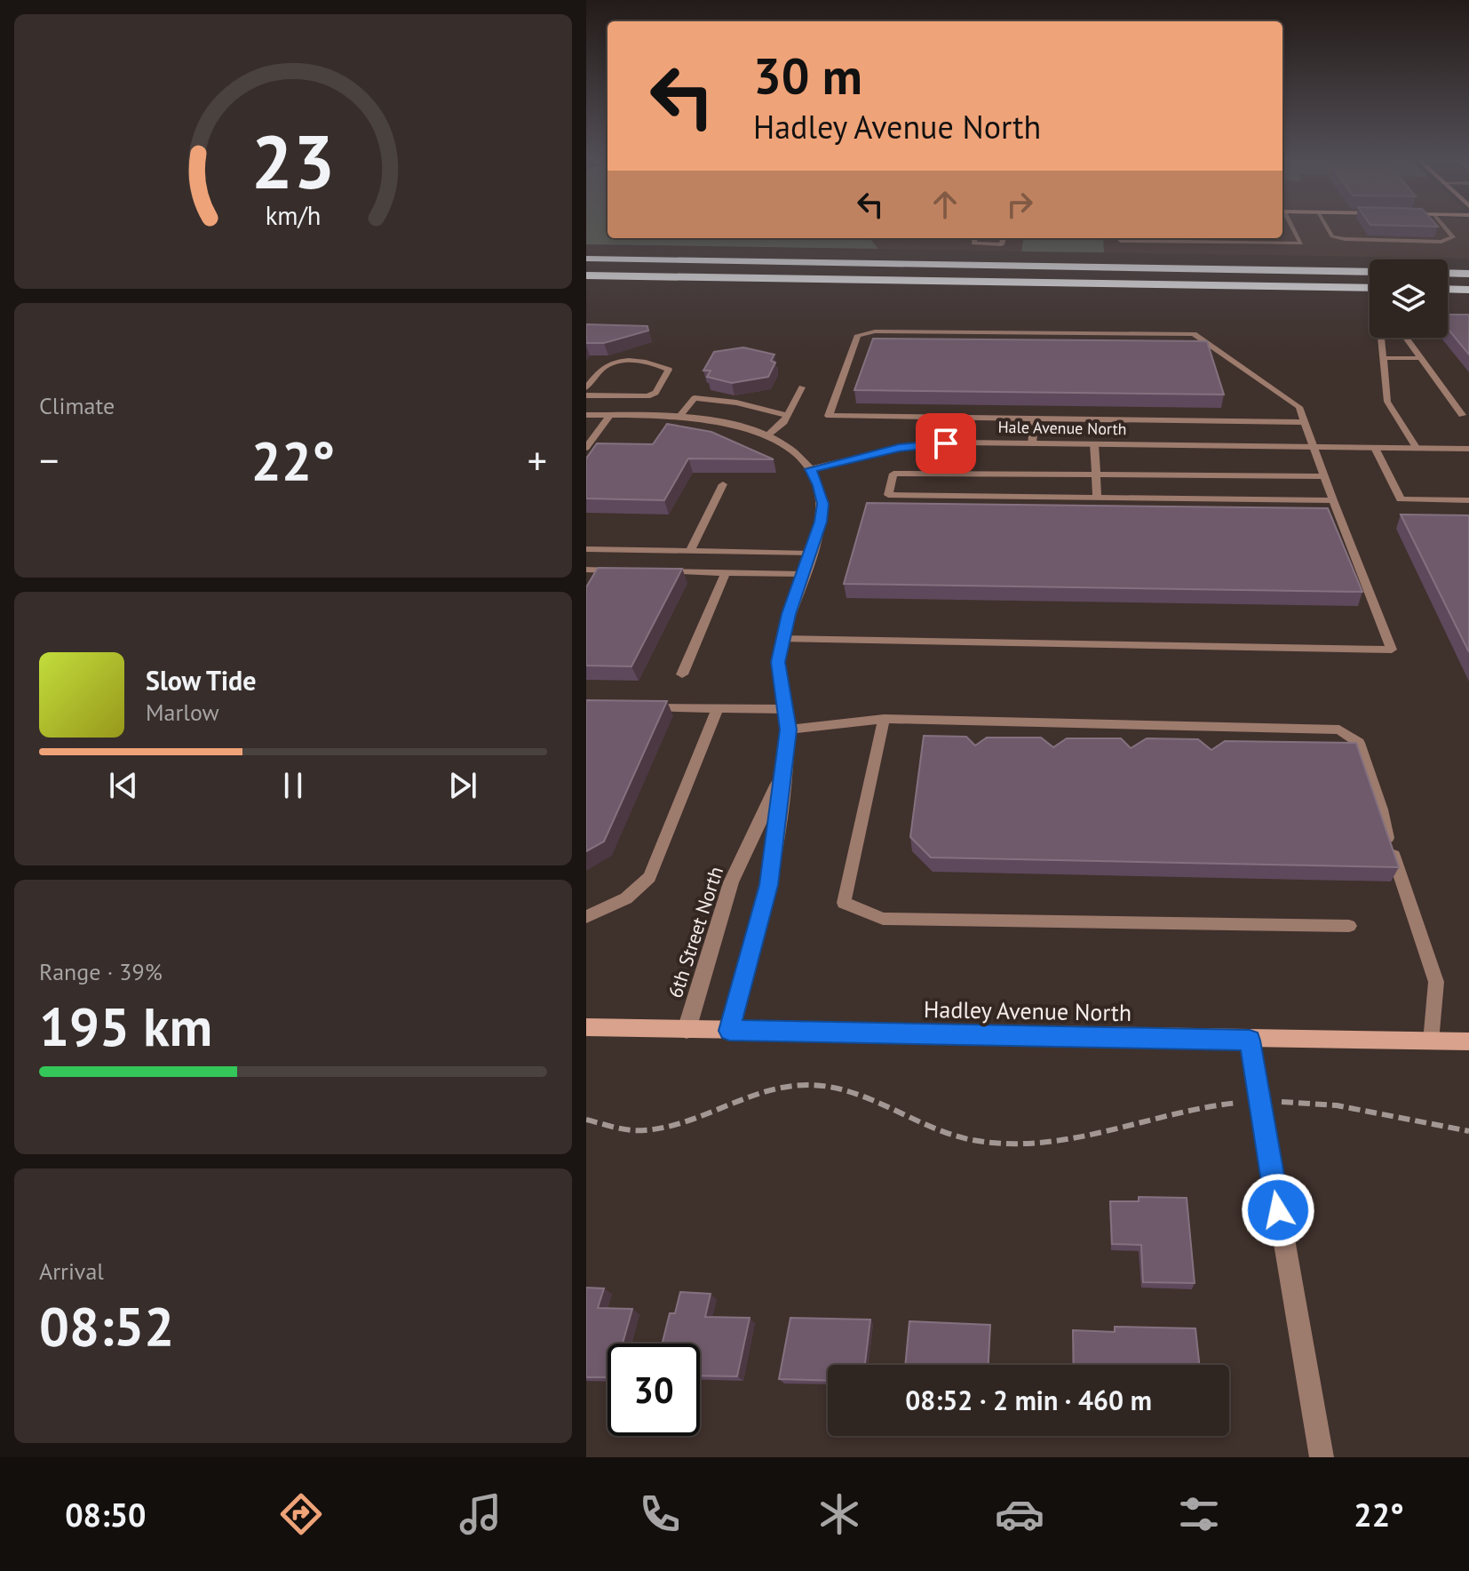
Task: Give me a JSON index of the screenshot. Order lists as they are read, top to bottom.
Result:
{
  "streets": {
    "street": ["Hale Avenue North", "6th Street North", "Hadley Avenue North"]
  },
  "crossings": [
    ["Hale Avenue North", "6th Street North"],
    ["6th Street North", "Hadley Avenue North"]
  ],
  "page": {
    "turn": ["30 m", "Hadley Avenue North"],
    "tile": [
      "Climate",
      ["Range · 39%", "195 km"],
      ["Arrival", "08:52"]
    ],
    "heat": ["−", "22°", "+"],
    "song": ["Slow Tide", "Marlow"],
    "limit": "30",
    "trip": "08:52 · 2 min · 460 m",
    "tabs": ["08:50", "22°"],
    "gauge": ["23", "km/h"]
  }
}
